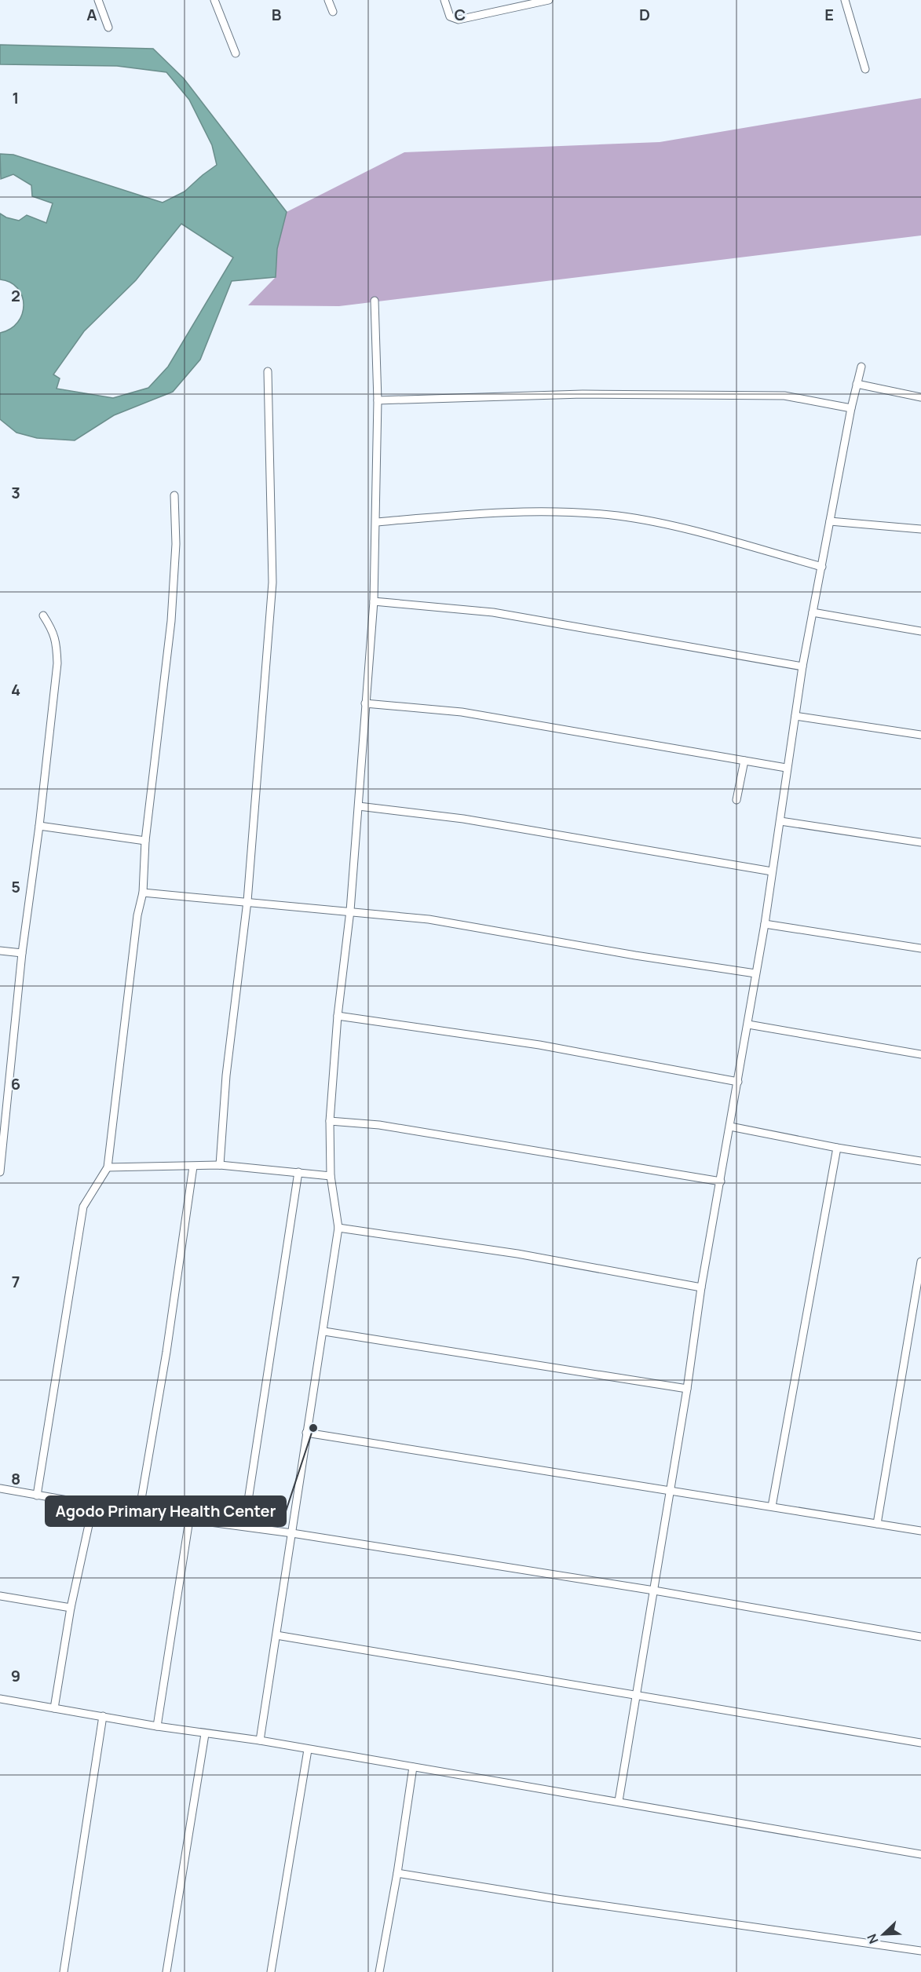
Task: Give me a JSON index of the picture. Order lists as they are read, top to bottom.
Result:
{
  "places": ["Agodo Primary Health Center"],
  "north": "bottom left",
  "grid": {
    "columns": [
      "A",
      "B",
      "C",
      "D",
      "E"
    ],
    "rows": [
      "1",
      "2",
      "3",
      "4",
      "5",
      "6",
      "7",
      "8",
      "9"
    ]
  }
}
